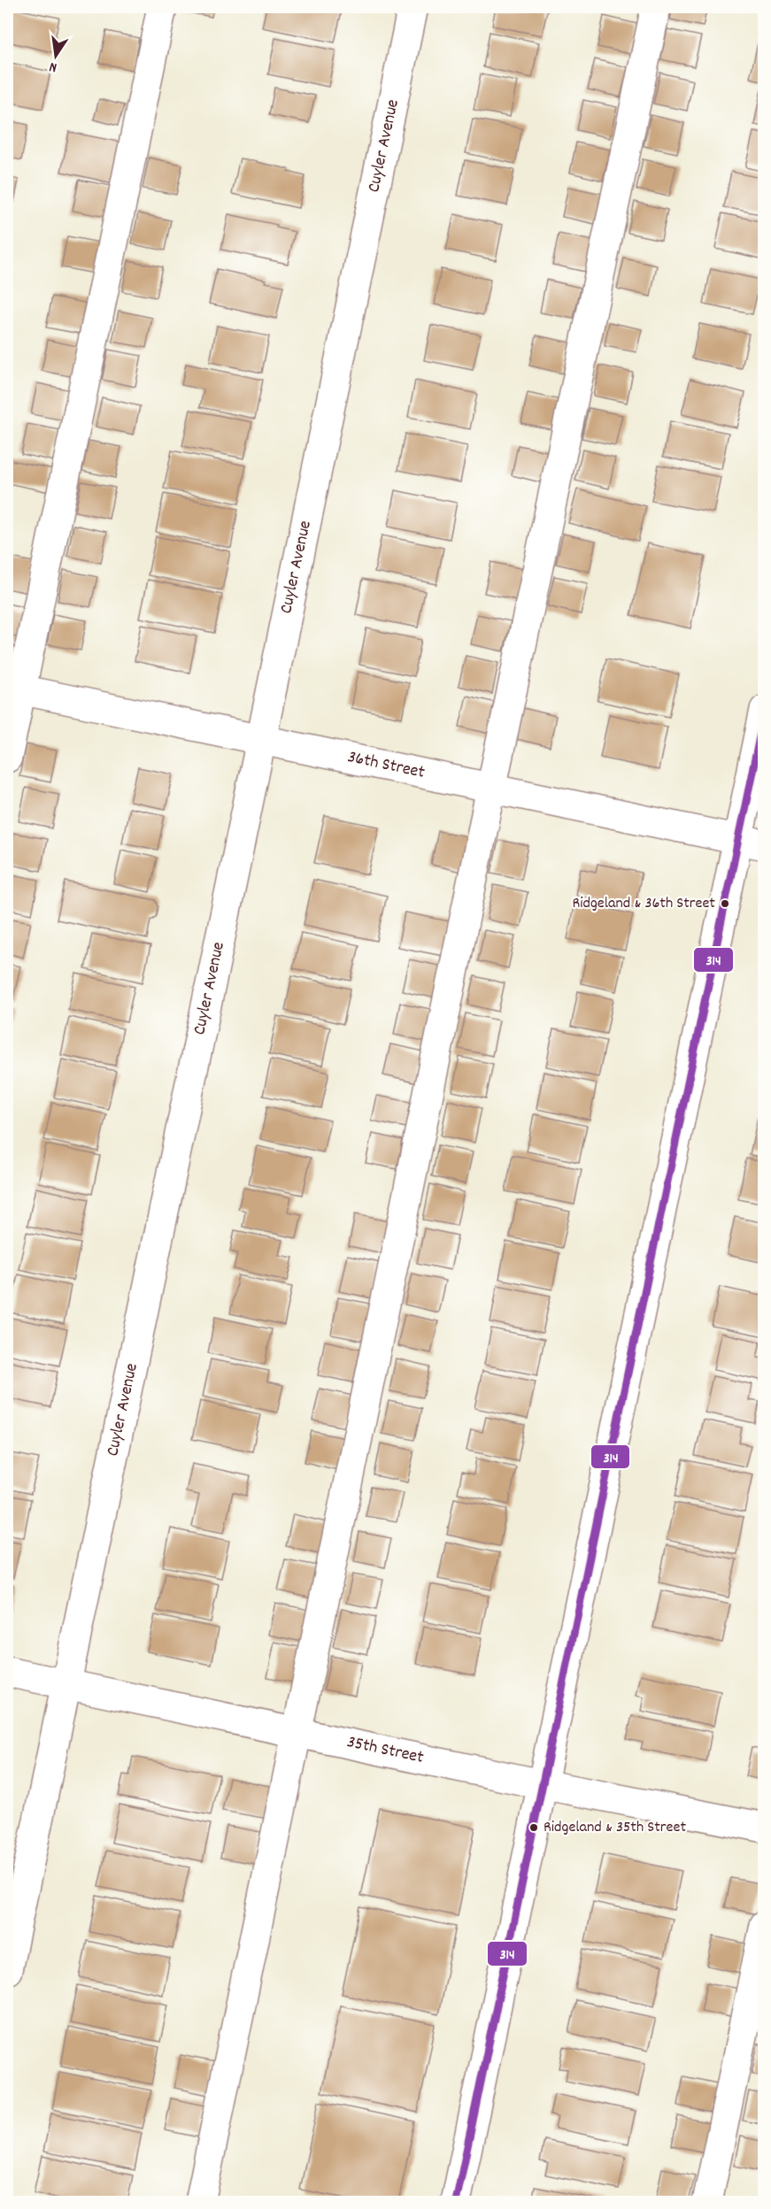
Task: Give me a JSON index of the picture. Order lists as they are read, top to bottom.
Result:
{
  "streets": {
    "street": ["Cuyler Avenue", "36th Street", "35th Street"]
  },
  "crossings": [
    ["Cuyler Avenue", "36th Street"],
    ["Cuyler Avenue", "35th Street"]
  ],
  "places": ["Ridgeland & 36th Street", "Ridgeland & 35th Street"],
  "lines": ["transit line 314"],
  "north": "bottom"
}
